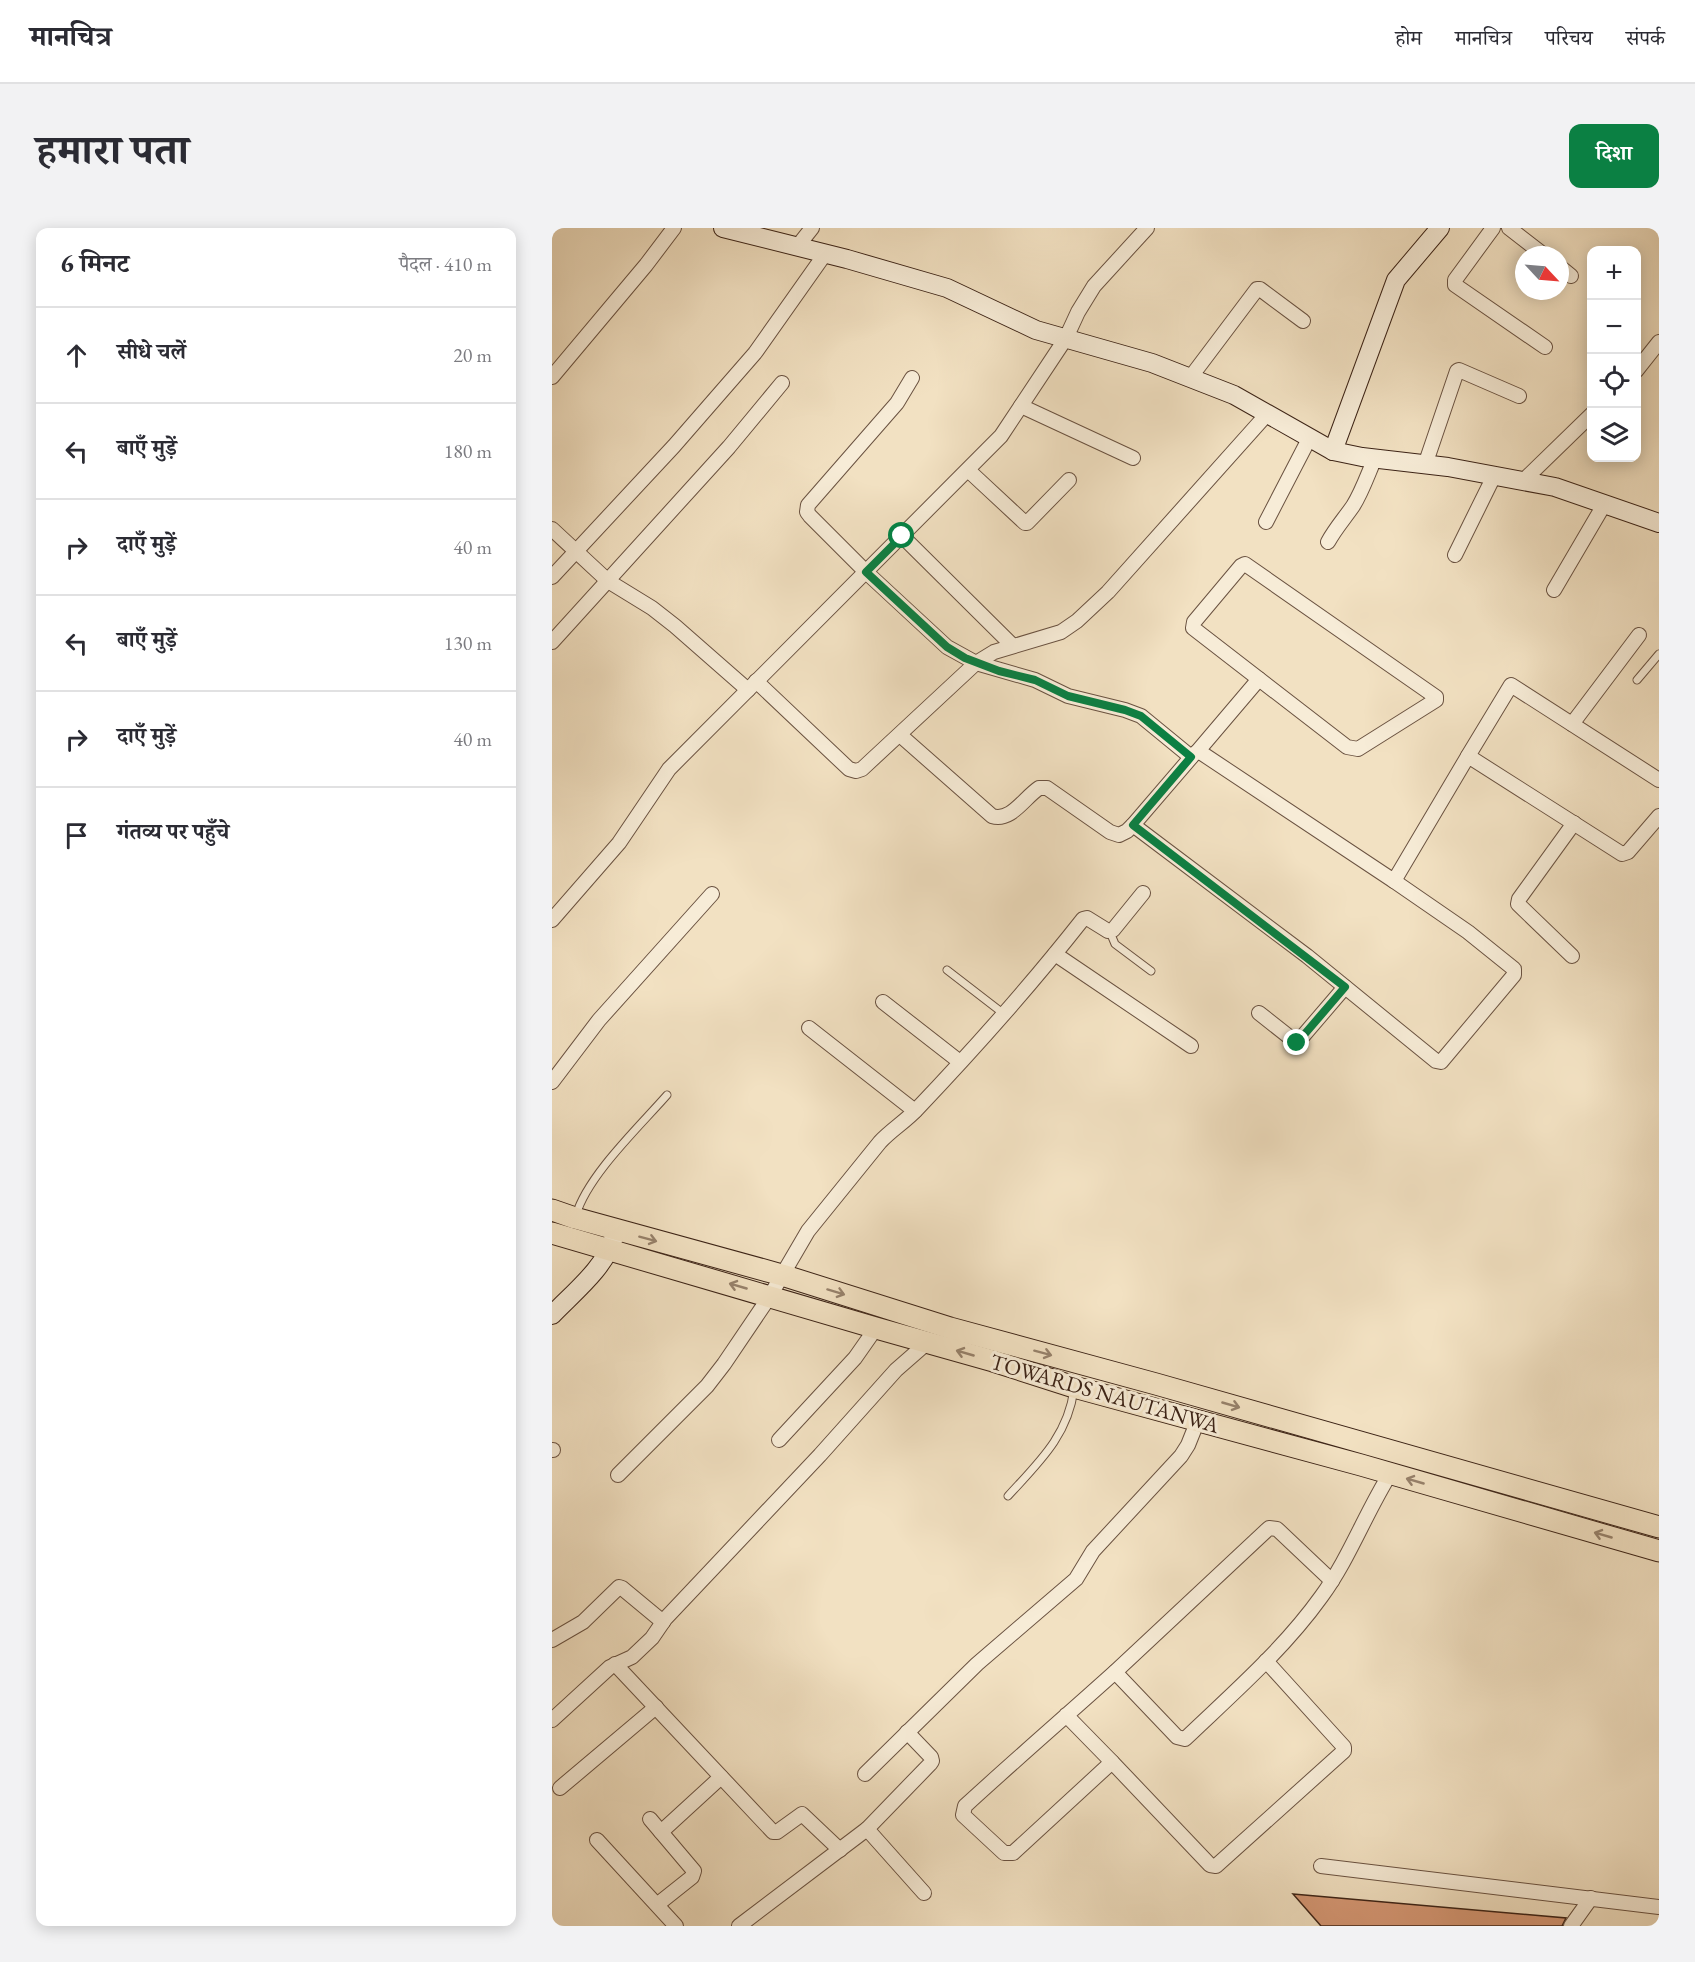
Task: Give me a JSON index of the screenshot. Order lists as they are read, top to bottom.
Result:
{
  "streets": {
    "main road": ["TOWARDS NAUTANWA"]
  },
  "north": "bottom right",
  "page": {
    "header": "मानचित्र",
    "nav": [
      "होम",
      "मानचित्र",
      "परिचय",
      "संपर्क"
    ],
    "title": "हमारा पता",
    "buttons": "दिशा",
    "heading": ["6 मिनट", "पैदल · 410 m"],
    "map_buttons": ["+", "−"],
    "list": [
      ["सीधे चलें", "20 m"],
      ["बाएँ मुड़ें", "180 m"],
      ["दाएँ मुड़ें", "40 m"],
      ["बाएँ मुड़ें", "130 m"],
      ["दाएँ मुड़ें", "40 m"],
      "गंतव्य पर पहुँचे"
    ]
  }
}
